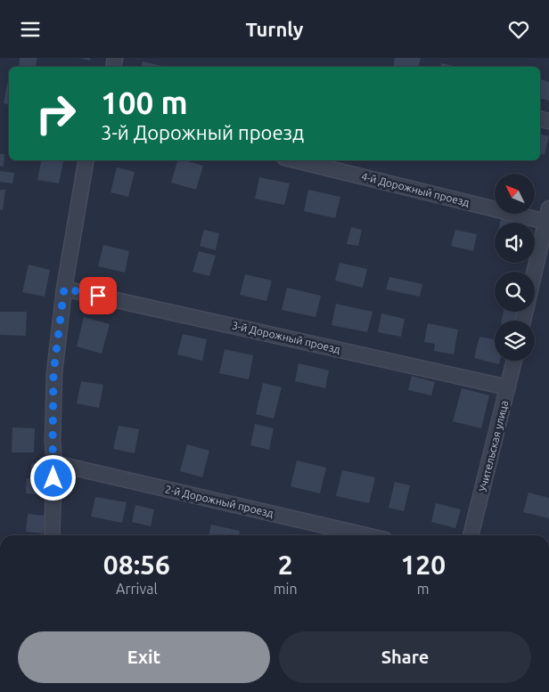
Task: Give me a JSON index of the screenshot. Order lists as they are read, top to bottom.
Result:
{
  "streets": {
    "street": [
      "4-й Дорожный проезд",
      "3-й Дорожный проезд",
      "Учительская улица",
      "2-й Дорожный проезд"
    ]
  },
  "crossings": [
    ["3-й Дорожный проезд", "Учительская улица"]
  ],
  "north": "top left",
  "page": {
    "header": "Turnly",
    "turn": ["100 m", "3-й Дорожный проезд"],
    "eta": [
      "08:56",
      "Arrival",
      "2",
      "min",
      "120",
      "m"
    ],
    "buttons": ["Exit", "Share"]
  }
}
